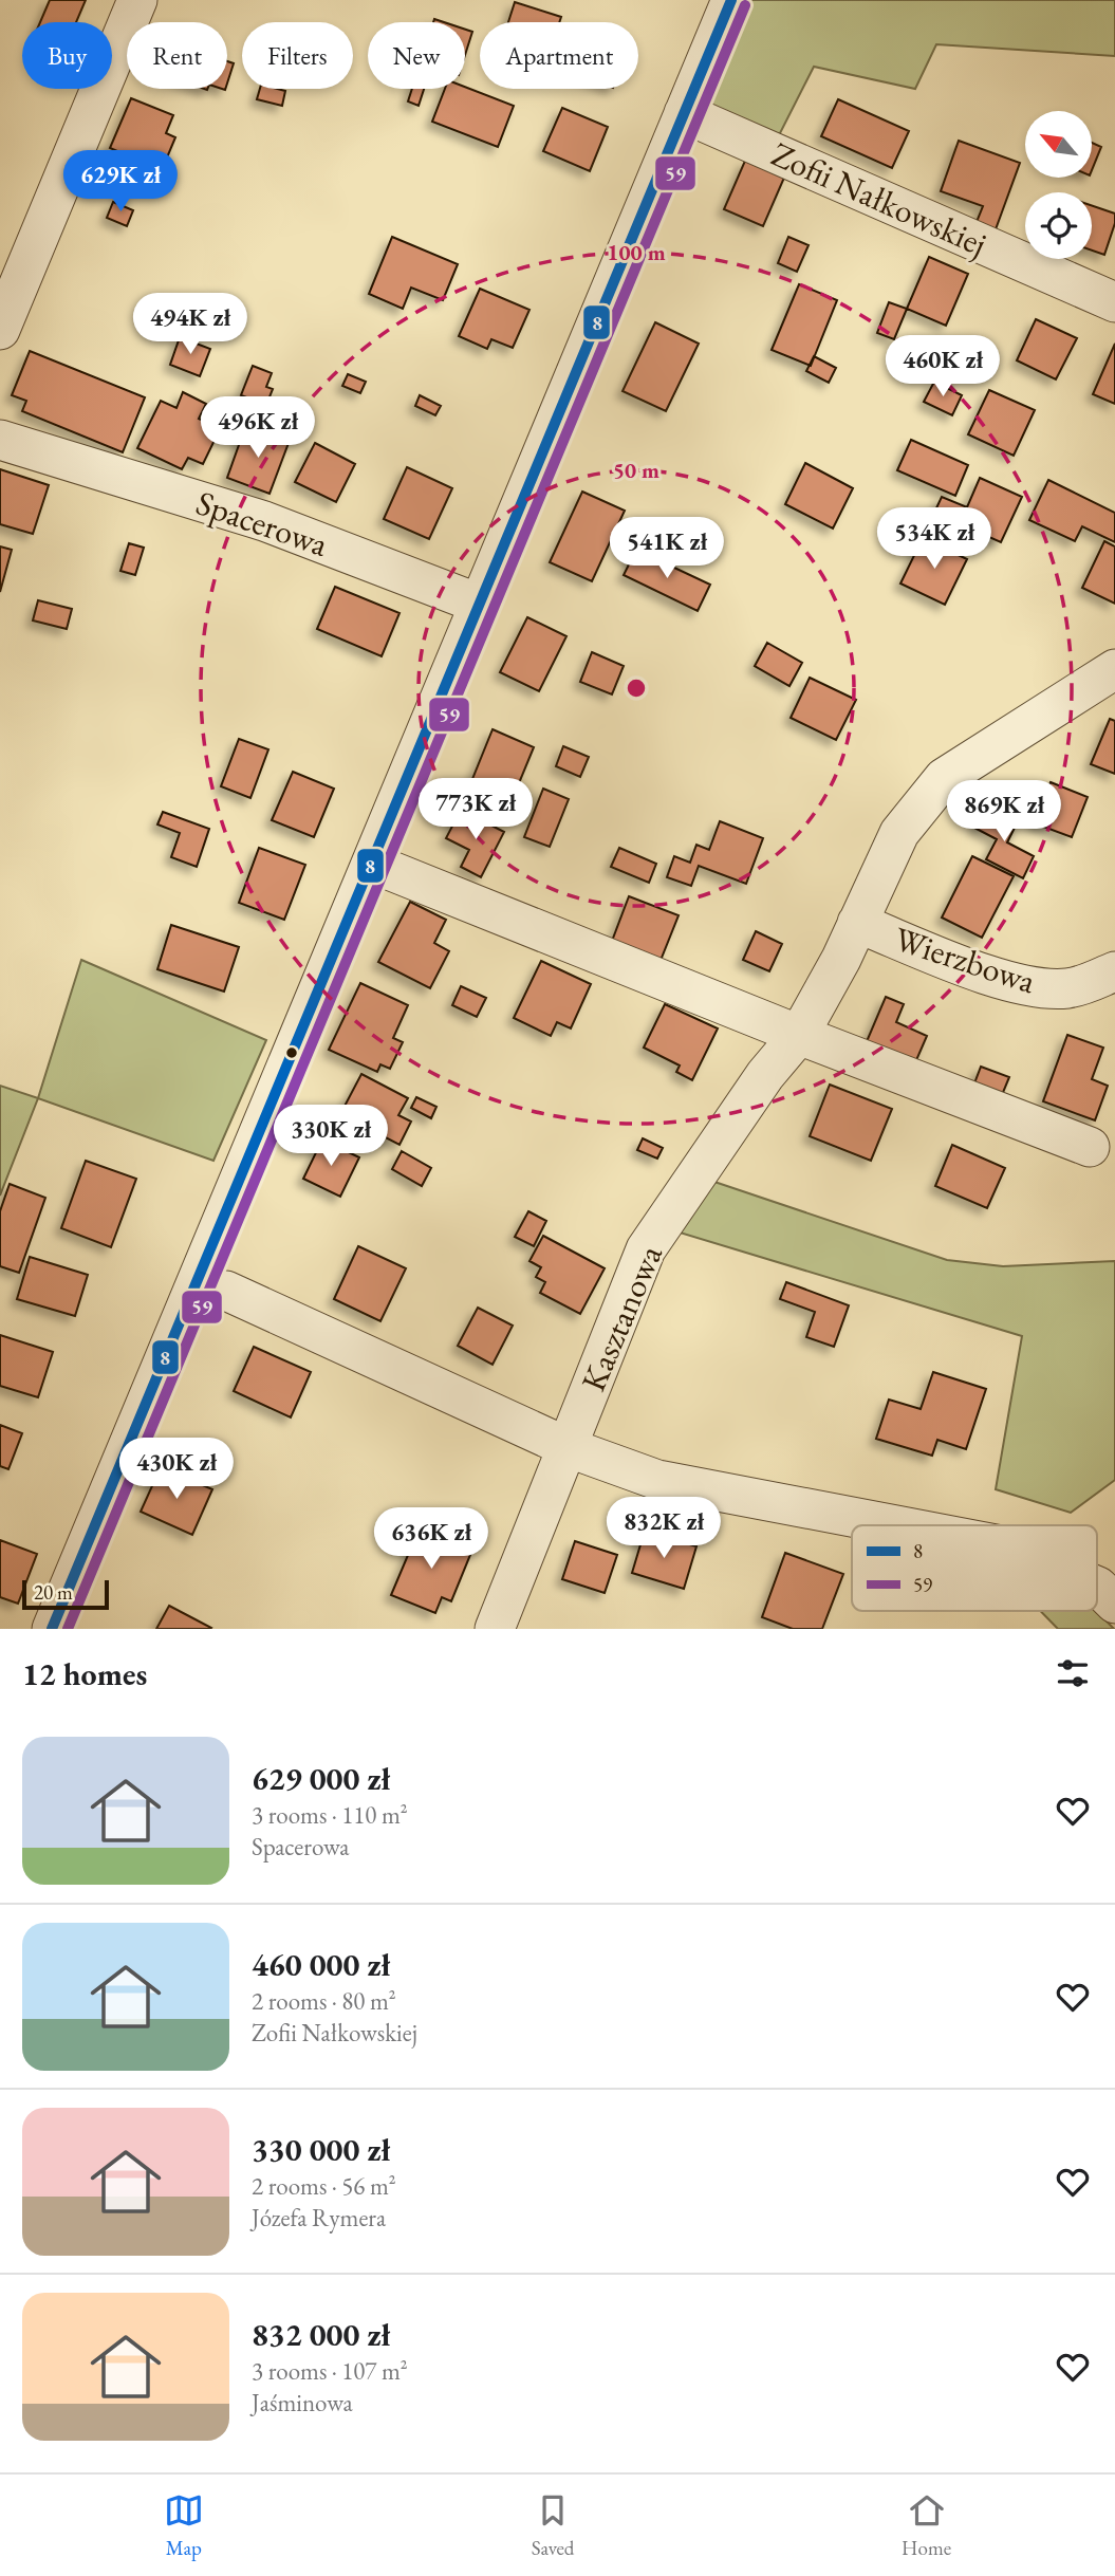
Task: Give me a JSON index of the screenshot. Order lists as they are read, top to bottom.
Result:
{
  "streets": {
    "street": [
      "Zofii Nałkowskiej",
      "Spacerowa",
      "Wierzbowa",
      "Kasztanowa"
    ]
  },
  "crossings": [
    ["Wierzbowa", "Kasztanowa"]
  ],
  "lines": ["transit line 8", "transit line 59"],
  "legend": ["8", "59"],
  "scale_bar": "20 m",
  "north": "top left",
  "page": {
    "chip": [
      "Buy",
      "Rent",
      "Filters",
      "New",
      "Apartment"
    ],
    "price": [
      "629K zł",
      "494K zł",
      "460K zł",
      "496K zł",
      "534K zł",
      "541K zł",
      "773K zł",
      "869K zł",
      "330K zł",
      "430K zł",
      "832K zł",
      "636K zł"
    ],
    "scale": "20 m",
    "heading": "12 homes",
    "list": [
      {
        "name": "629 000 zł",
        "note": "3 rooms · 110 m² · Spacerowa"
      },
      {
        "name": "460 000 zł",
        "note": "2 rooms · 80 m² · Zofii Nałkowskiej"
      },
      {
        "name": "330 000 zł",
        "note": "2 rooms · 56 m² · Józefa Rymera"
      },
      {
        "name": "832 000 zł",
        "note": "3 rooms · 107 m² · Jaśminowa"
      }
    ],
    "tabs": ["Map", "Saved", "Home"]
  },
  "rings": ["100 m", "50 m"]
}
